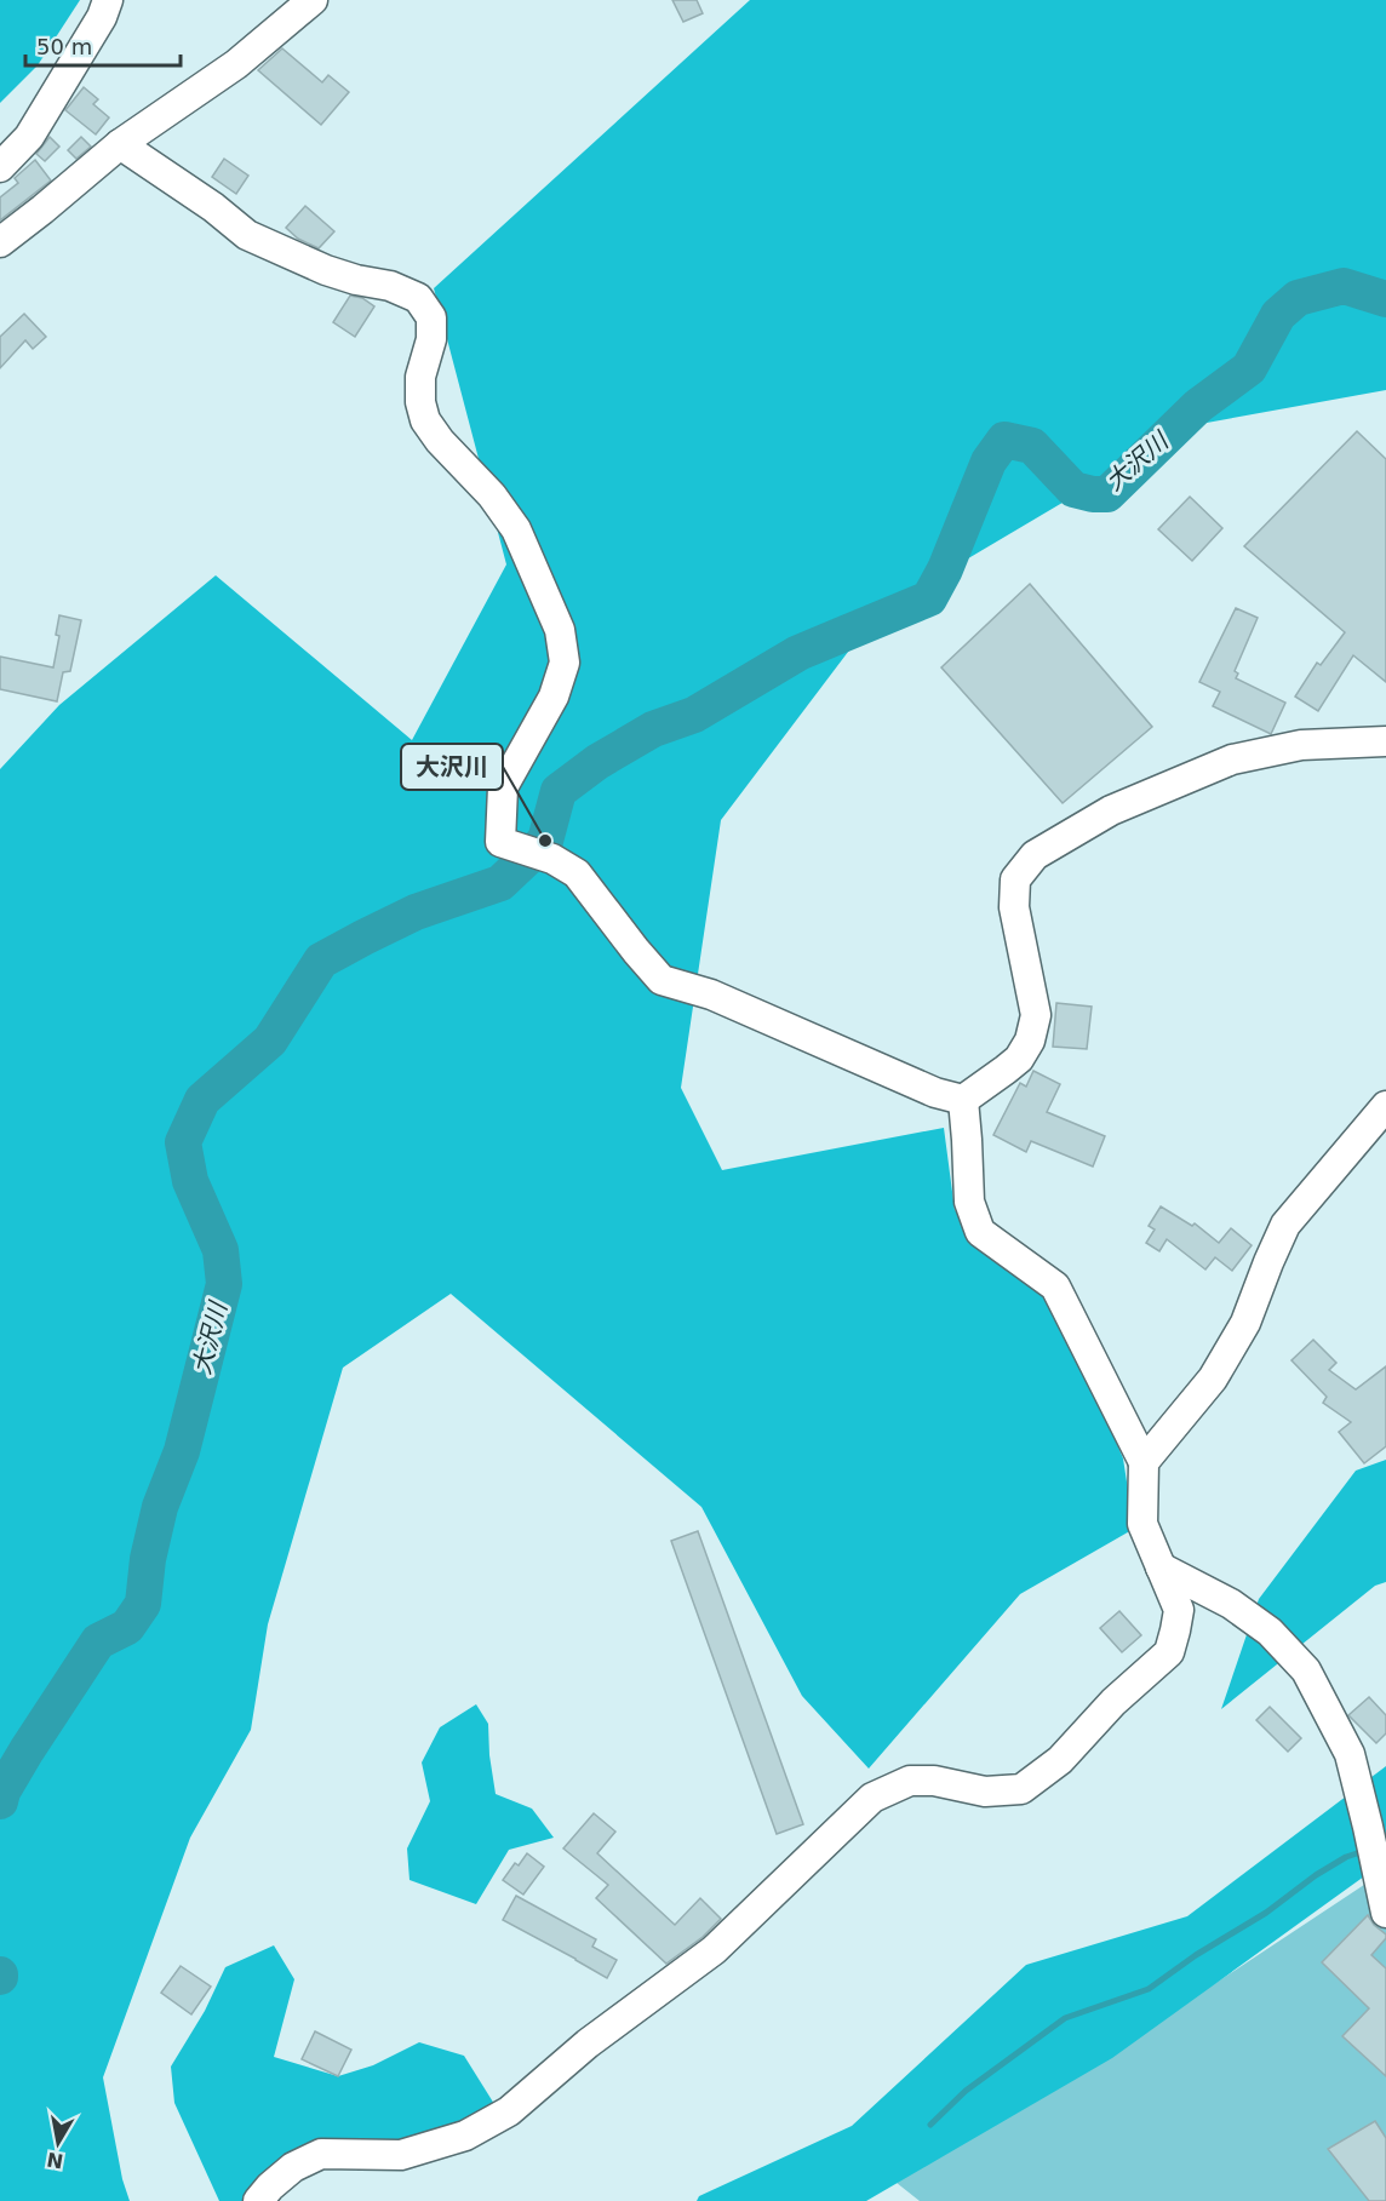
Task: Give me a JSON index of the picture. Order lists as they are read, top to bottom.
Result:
{
  "water": ["大沢川"],
  "places": ["大沢川"],
  "scale_bar": "50 m",
  "north": "bottom"
}
